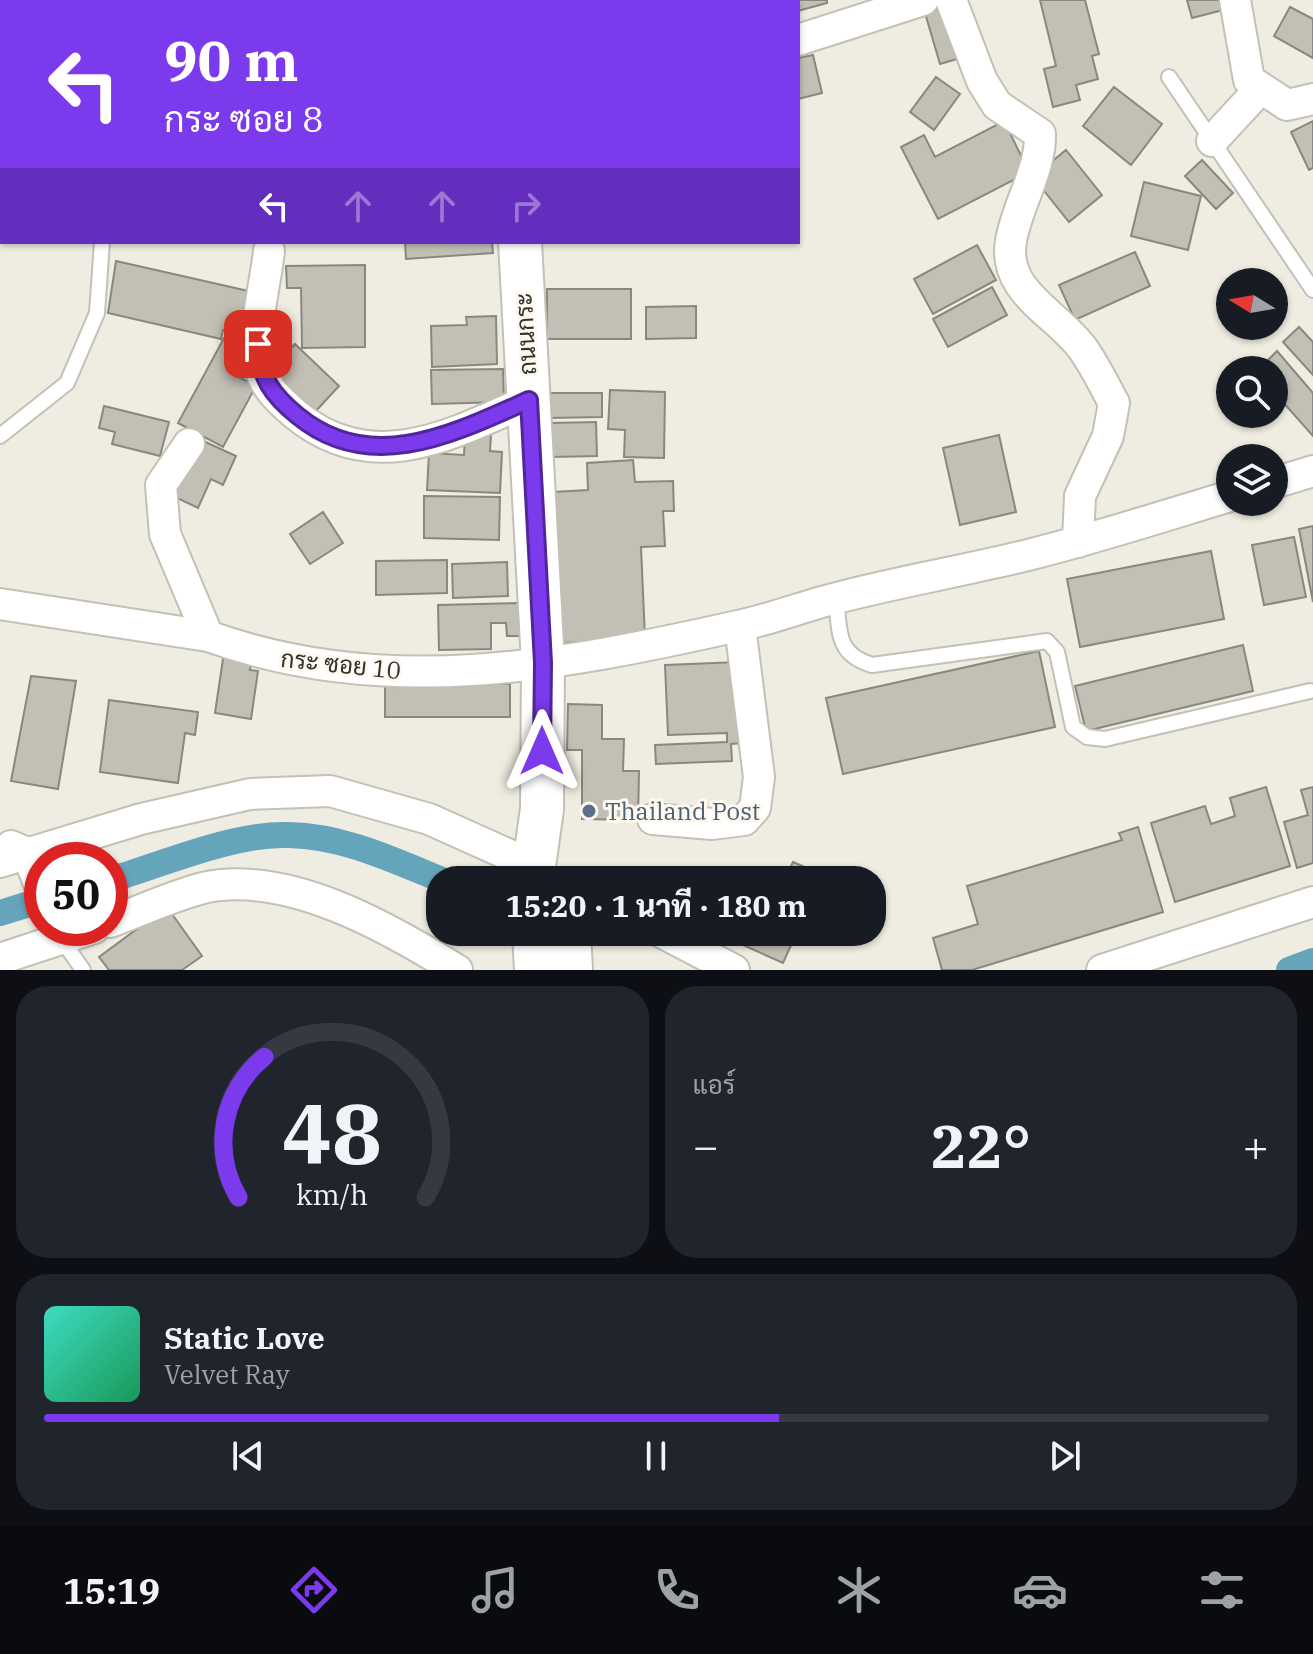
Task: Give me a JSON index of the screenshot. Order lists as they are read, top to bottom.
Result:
{
  "streets": {
    "main road": ["ถนนกระ"],
    "street": ["กระ ซอย 10"]
  },
  "crossings": [
    ["ถนนกระ", "กระ ซอย 10"]
  ],
  "places": ["Thailand Post"],
  "north": "left",
  "page": {
    "turn": ["90 m", "กระ ซอย 8"],
    "limit": "50",
    "trip": "15:20 · 1 นาที · 180 m",
    "tile": "แอร์",
    "heat": ["−", "22°", "+"],
    "song": ["Static Love", "Velvet Ray"],
    "tabs": "15:19",
    "gauge": ["48", "km/h"]
  }
}
